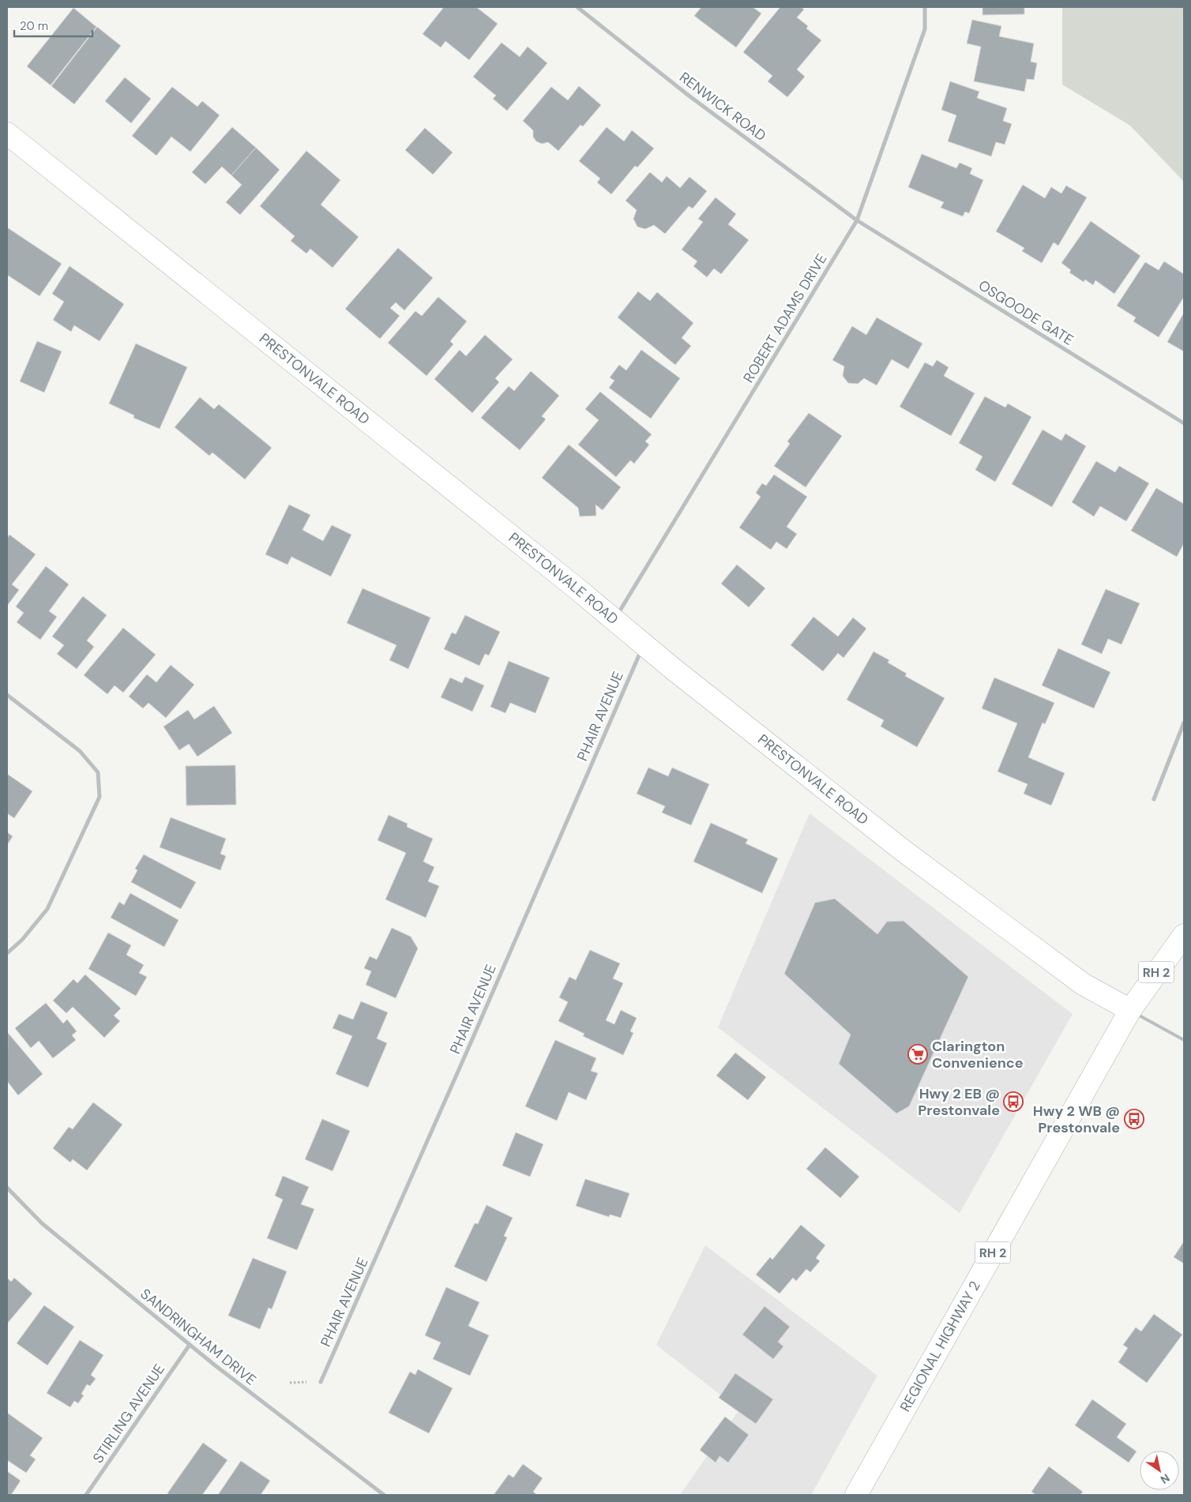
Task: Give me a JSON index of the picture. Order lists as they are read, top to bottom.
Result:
{
  "streets": {
    "street": [
      "RENWICK ROAD",
      "OSGOODE GATE",
      "ROBERT ADAMS DRIVE",
      "PRESTONVALE ROAD",
      "PHAIR AVENUE",
      "RH 2",
      "SANDRINGHAM DRIVE",
      "REGIONAL HIGHWAY 2",
      "STIRLING AVENUE"
    ]
  },
  "crossings": [
    ["RENWICK ROAD", "OSGOODE GATE"],
    ["RENWICK ROAD", "ROBERT ADAMS DRIVE"],
    ["OSGOODE GATE", "ROBERT ADAMS DRIVE"],
    ["ROBERT ADAMS DRIVE", "PRESTONVALE ROAD"],
    ["PRESTONVALE ROAD", "PHAIR AVENUE"],
    ["PRESTONVALE ROAD", "REGIONAL HIGHWAY 2"],
    ["SANDRINGHAM DRIVE", "STIRLING AVENUE"]
  ],
  "places": {
    "supermarket": ["Clarington Convenience"],
    "bus stop": ["Hwy 2 EB @ Prestonvale", "Hwy 2 WB @ Prestonvale"]
  },
  "scale_bar": "20 m",
  "north": "bottom right"
}
